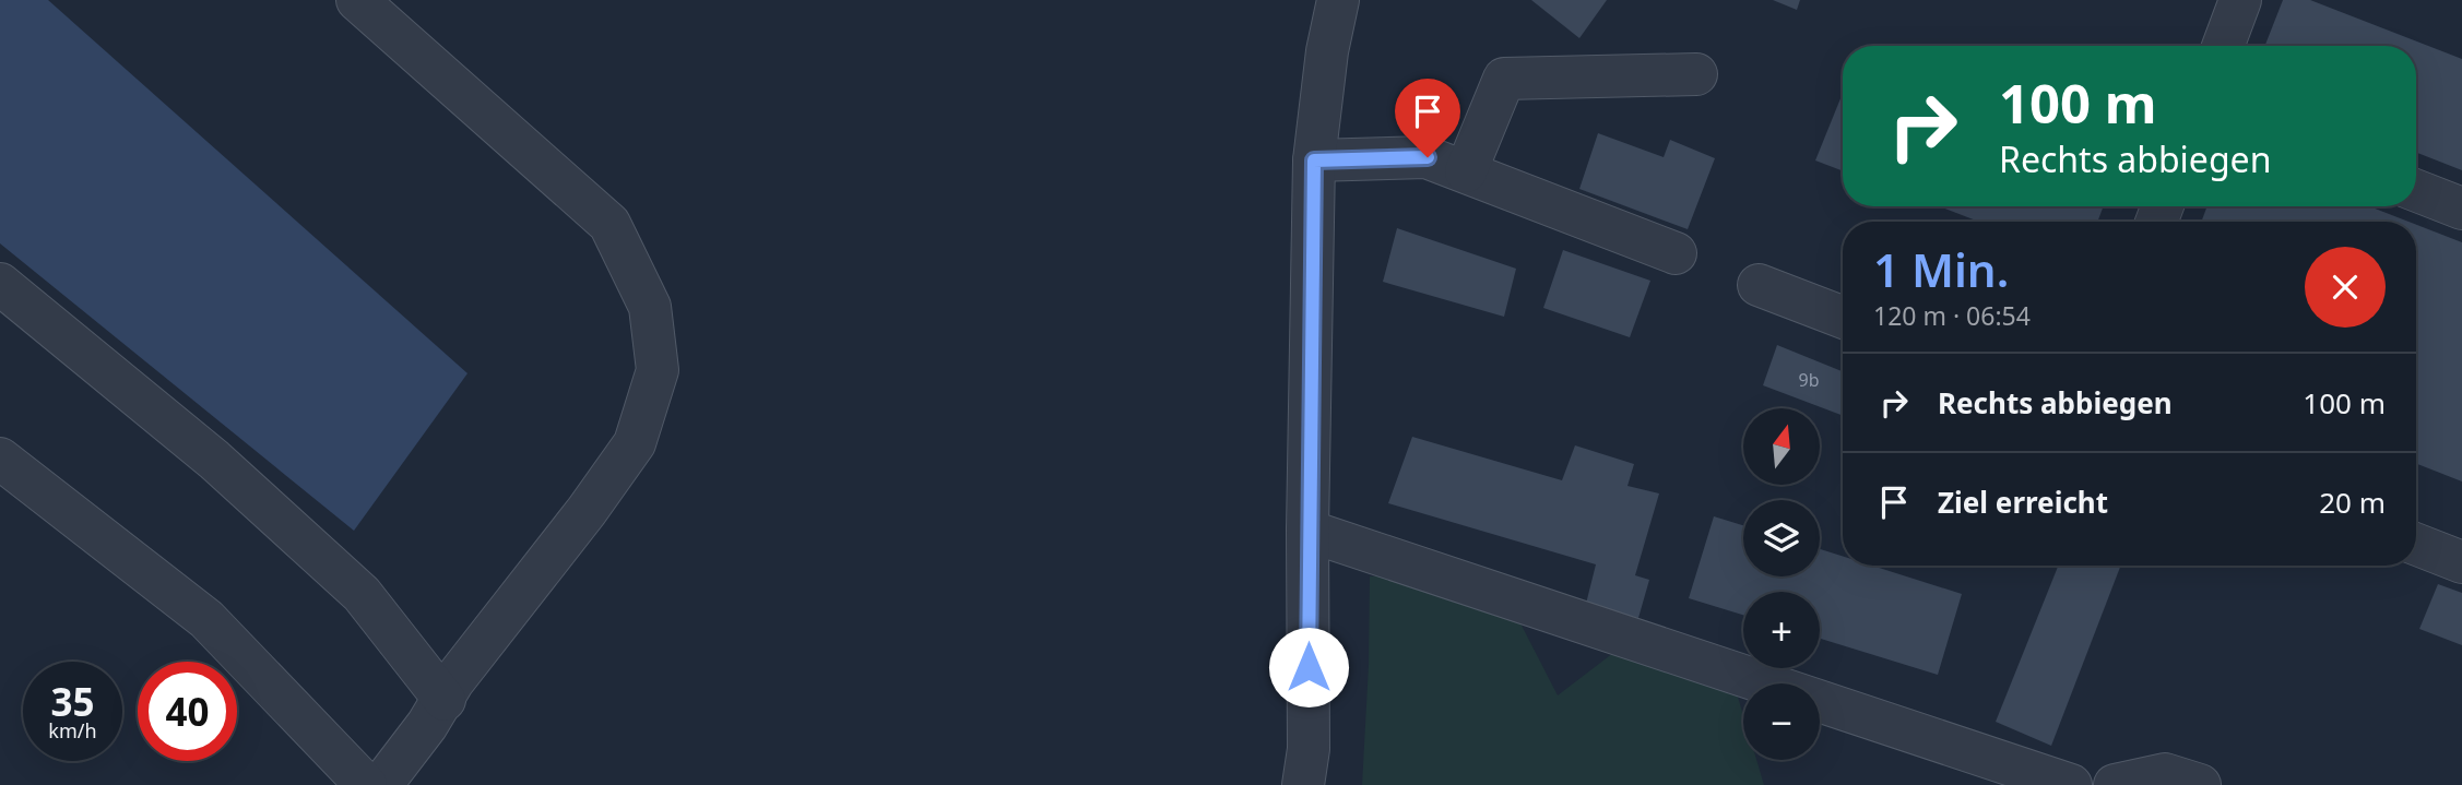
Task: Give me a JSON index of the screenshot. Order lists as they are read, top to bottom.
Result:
{
  "house_numbers": ["9b"],
  "north": "top",
  "page": {
    "turn": ["100 m", "Rechts abbiegen"],
    "heading": ["1 Min.", "120 m · 06:54"],
    "list": [
      {
        "name": "Rechts abbiegen",
        "value": "100 m"
      },
      {
        "name": "Ziel erreicht",
        "value": "20 m"
      }
    ],
    "map_buttons": ["+", "−"],
    "speed": "35 km/h",
    "limit": "40"
  }
}
